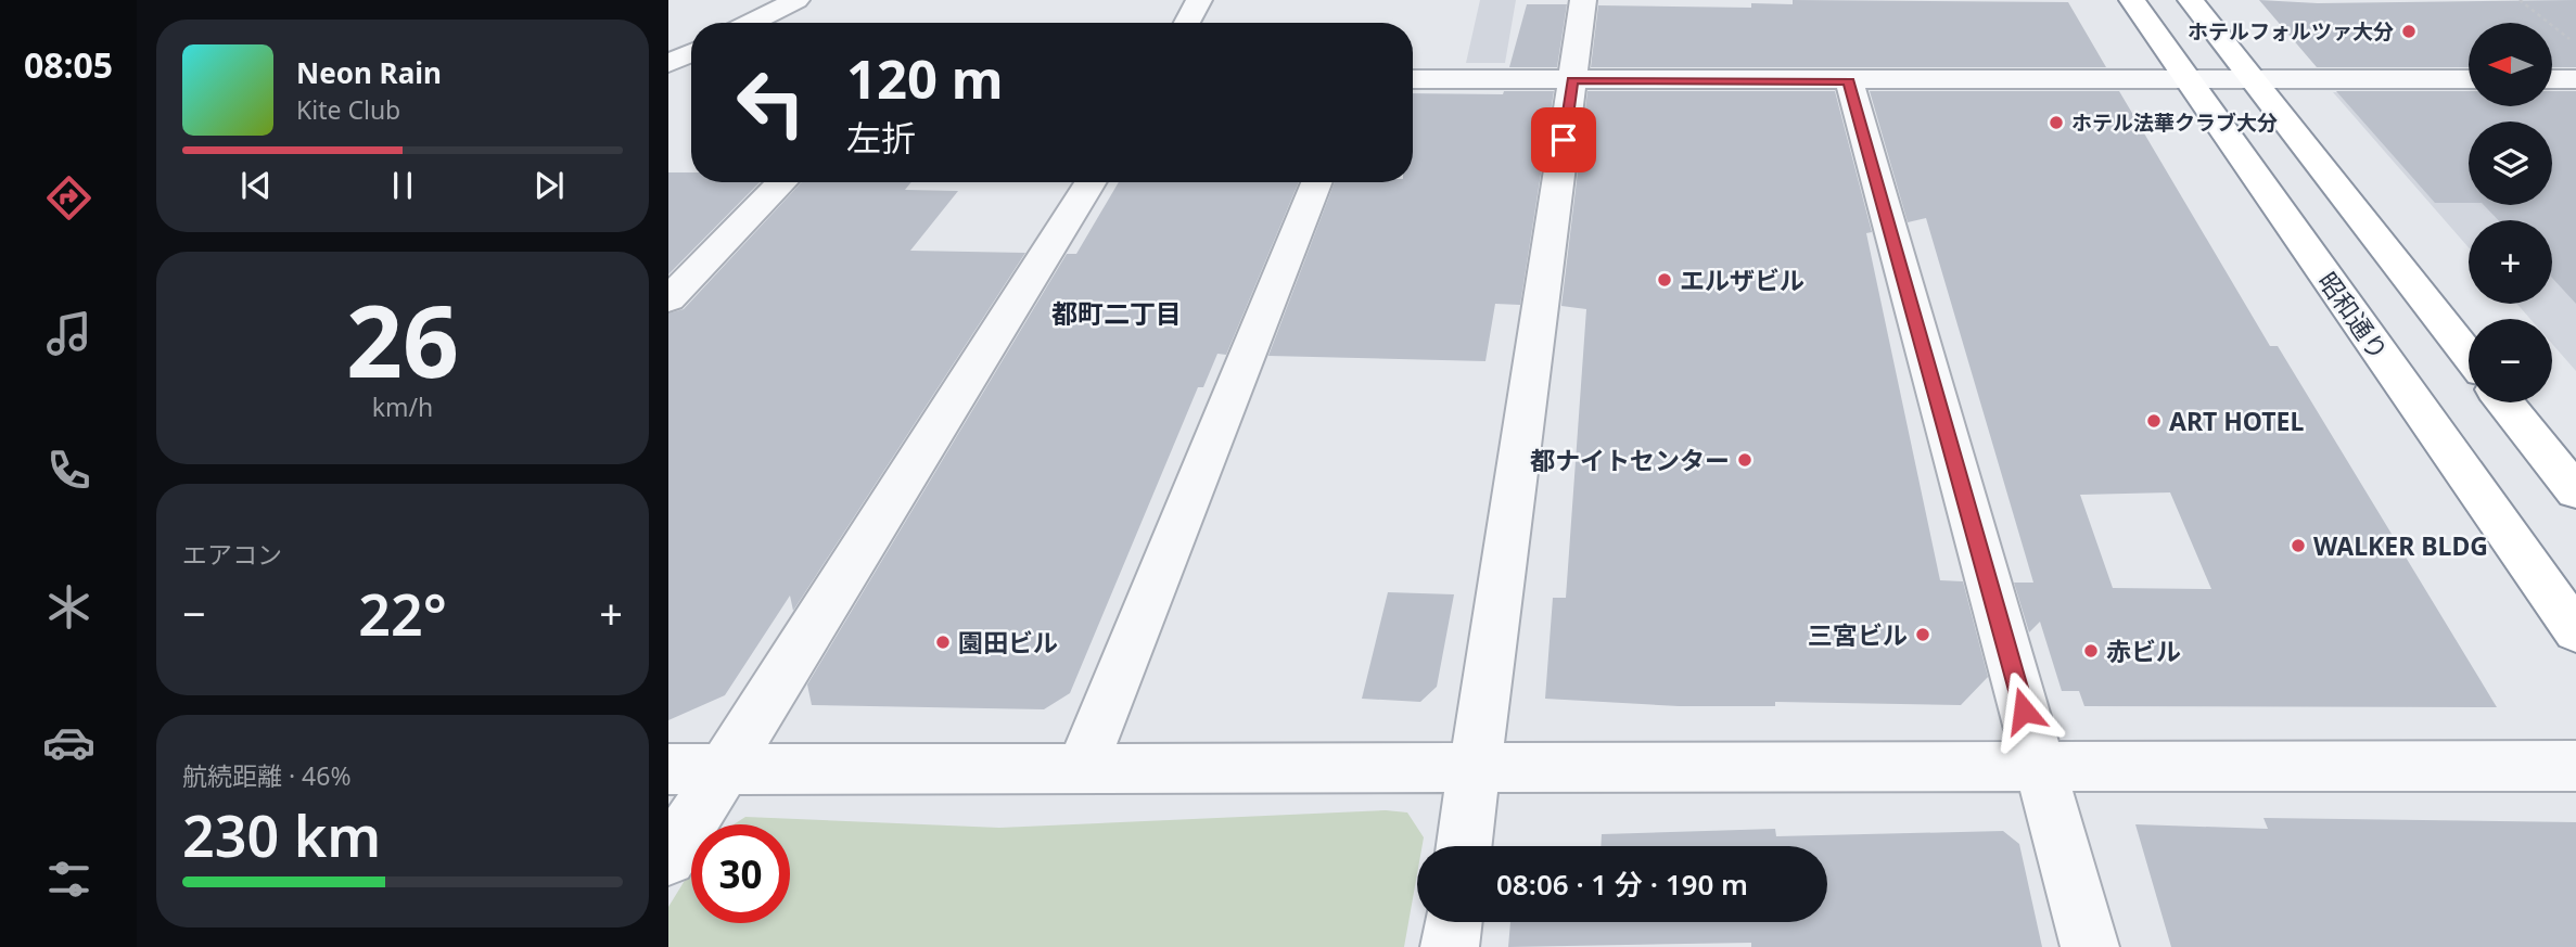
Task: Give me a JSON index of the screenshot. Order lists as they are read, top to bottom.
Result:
{
  "streets": {
    "highway": ["昭和通り"]
  },
  "districts": ["都町二丁目"],
  "places": [
    "ホテルフォルツァ大分",
    "ホテル法華クラブ大分",
    "エルザビル",
    "ART HOTEL",
    "都ナイトセンター",
    "WALKER BLDG",
    "三宮ビル",
    "園田ビル",
    "赤ビル"
  ],
  "north": "left",
  "page": {
    "tabs": "08:05",
    "map_buttons": ["+", "−"],
    "turn": ["120 m", "左折"],
    "song": ["Neon Rain", "Kite Club"],
    "tile": [
      ["26", "km/h"],
      "エアコン",
      ["航続距離 · 46%", "230 km"]
    ],
    "heat": ["−", "22°", "+"],
    "limit": "30",
    "trip": "08:06 · 1 分 · 190 m"
  }
}
